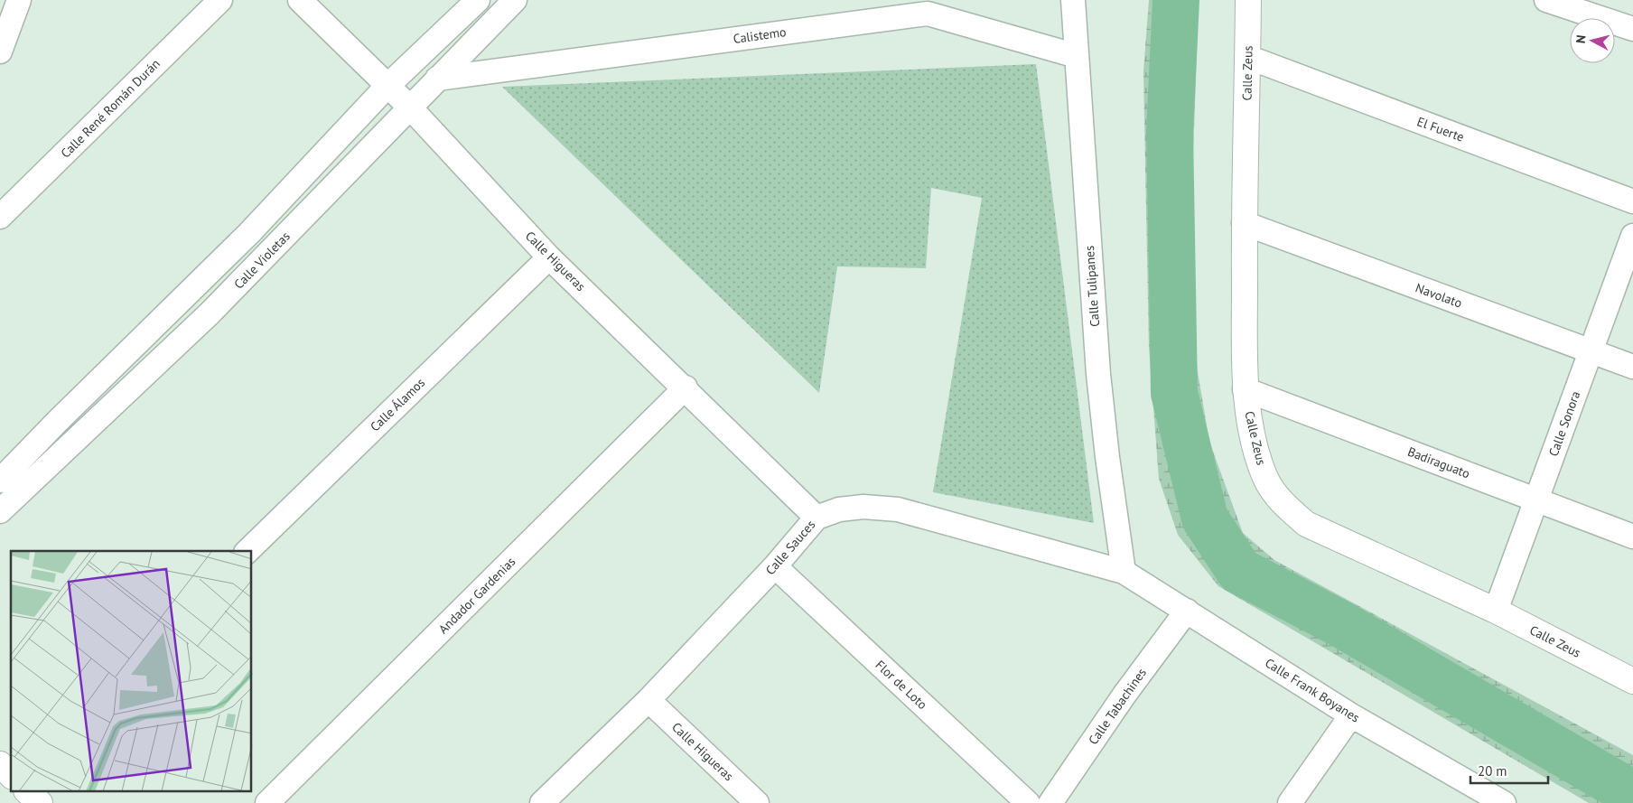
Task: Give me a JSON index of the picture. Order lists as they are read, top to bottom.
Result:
{
  "streets": {
    "street": [
      "Calistemo",
      "Calle Zeus",
      "Calle René Román Durán",
      "El Fuerte",
      "Calle Violetas",
      "Calle Higueras",
      "Calle Tulipanes",
      "Navolato",
      "Calle Álamos",
      "Calle Sonora",
      "Badiraguato",
      "Calle Sauces",
      "Andador Gardenias",
      "Flor de Loto",
      "Calle Frank Boyanes",
      "Calle Tabachines"
    ]
  },
  "crossings": [
    ["Calistemo", "Calle Violetas"],
    ["Calistemo", "Calle Tulipanes"],
    ["Calle Zeus", "El Fuerte"],
    ["Calle Zeus", "Navolato"],
    ["Calle Zeus", "Calle Sonora"],
    ["Calle Zeus", "Badiraguato"],
    ["Calle Violetas", "Calle Higueras"],
    ["Calle Higueras", "Calle Álamos"],
    ["Calle Higueras", "Calle Sauces"],
    ["Calle Higueras", "Andador Gardenias"],
    ["Calle Tulipanes", "Calle Sauces"],
    ["Calle Tulipanes", "Calle Frank Boyanes"],
    ["Navolato", "Calle Sonora"],
    ["Calle Sonora", "Badiraguato"],
    ["Calle Sauces", "Flor de Loto"],
    ["Calle Sauces", "Calle Frank Boyanes"],
    ["Calle Frank Boyanes", "Calle Tabachines"]
  ],
  "scale_bar": "20 m",
  "north": "left"
}
